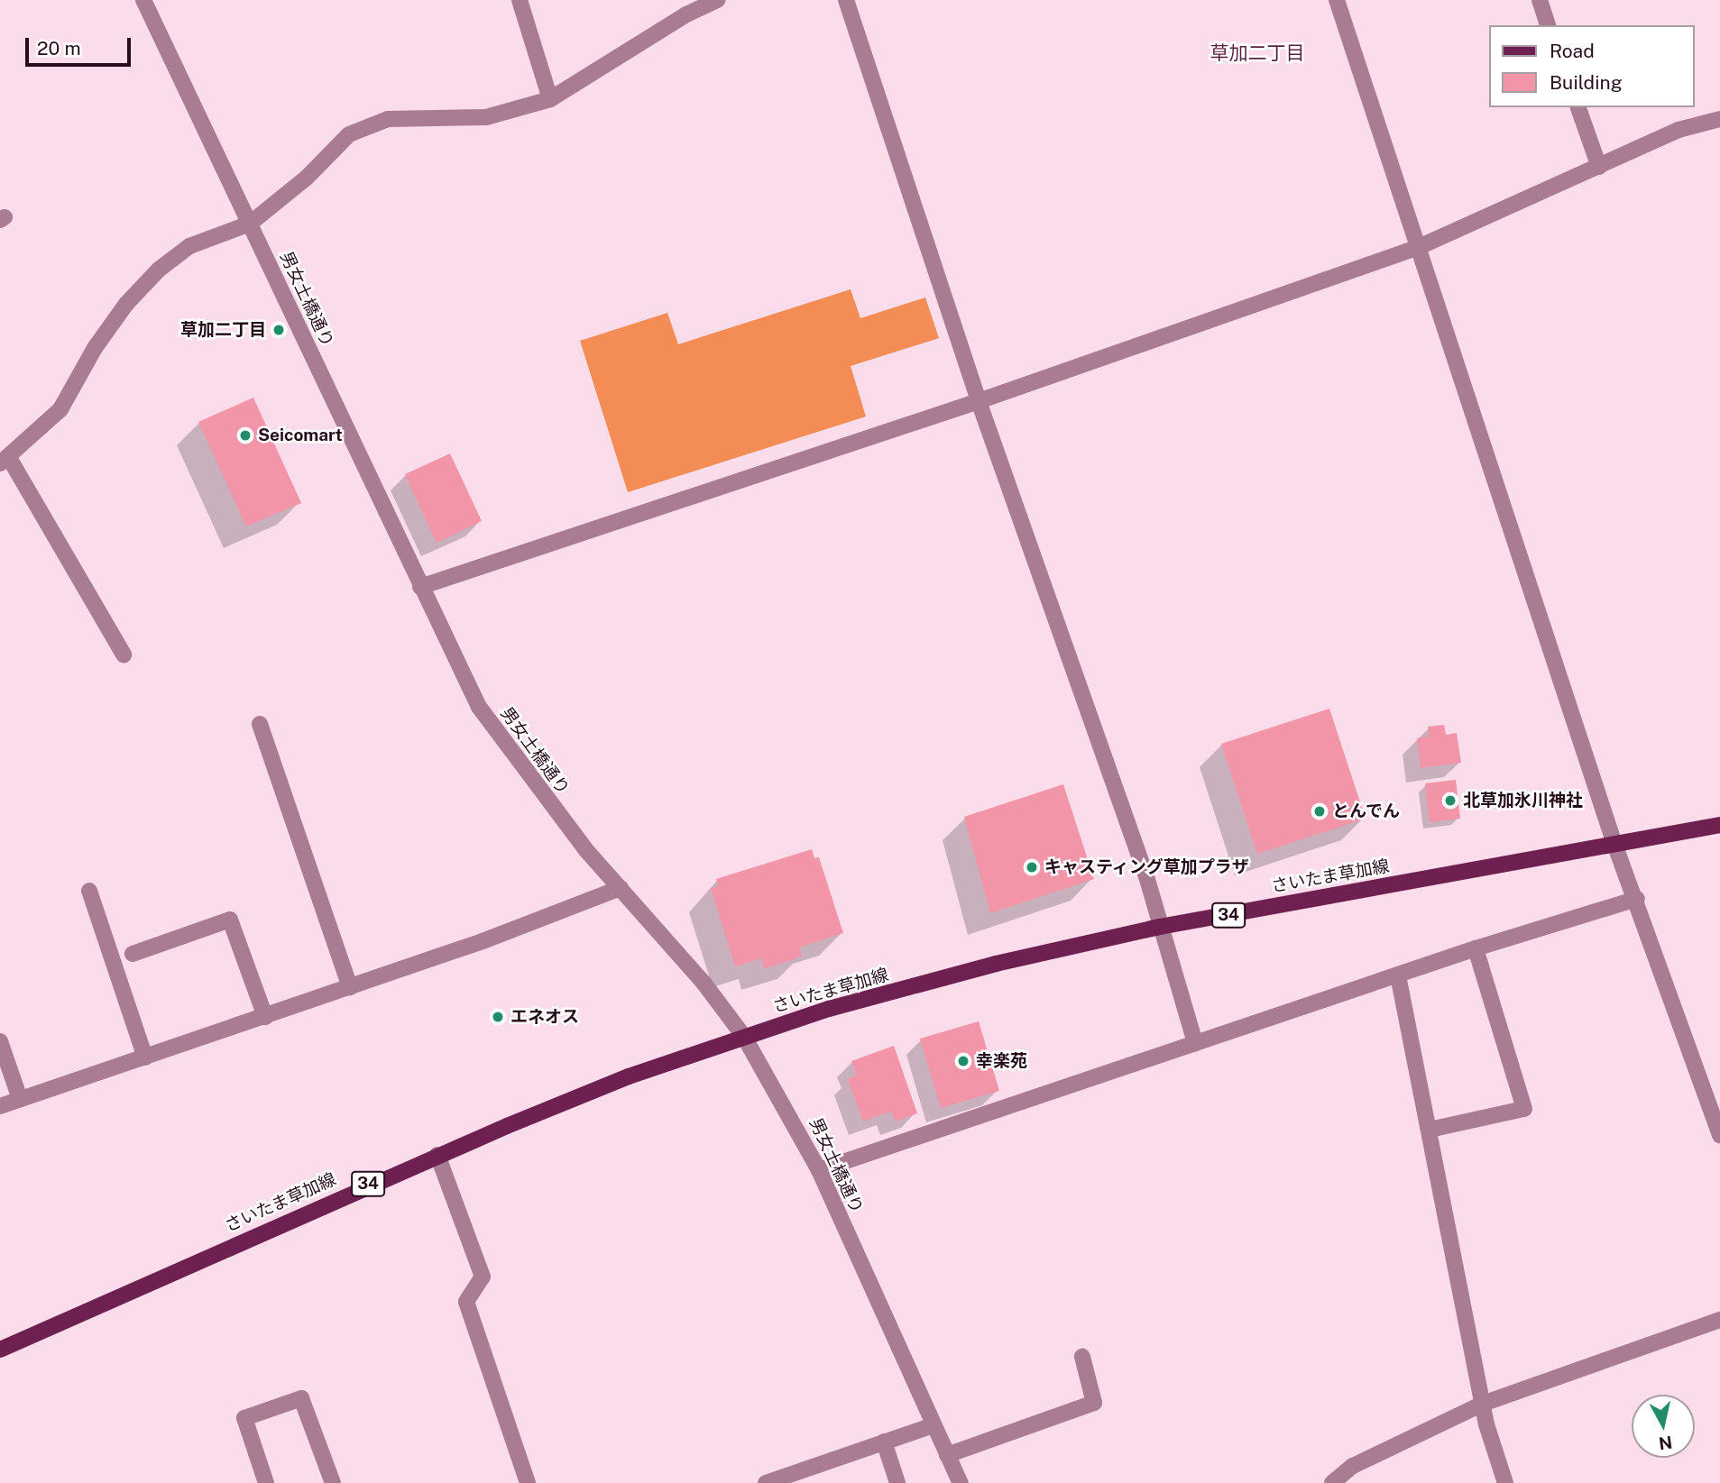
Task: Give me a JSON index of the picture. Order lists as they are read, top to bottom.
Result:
{
  "streets": {
    "main road": ["さいたま草加線", "34"],
    "street": ["男女土橋通り"]
  },
  "crossings": [
    ["男女土橋通り", "さいたま草加線"]
  ],
  "districts": ["草加二丁目"],
  "places": [
    "草加二丁目",
    "Seicomart",
    "北草加氷川神社",
    "とんでん",
    "キャスティング草加プラザ",
    "エネオス",
    "幸楽苑"
  ],
  "legend": ["Road", "Building"],
  "scale_bar": "20 m",
  "north": "bottom"
}
